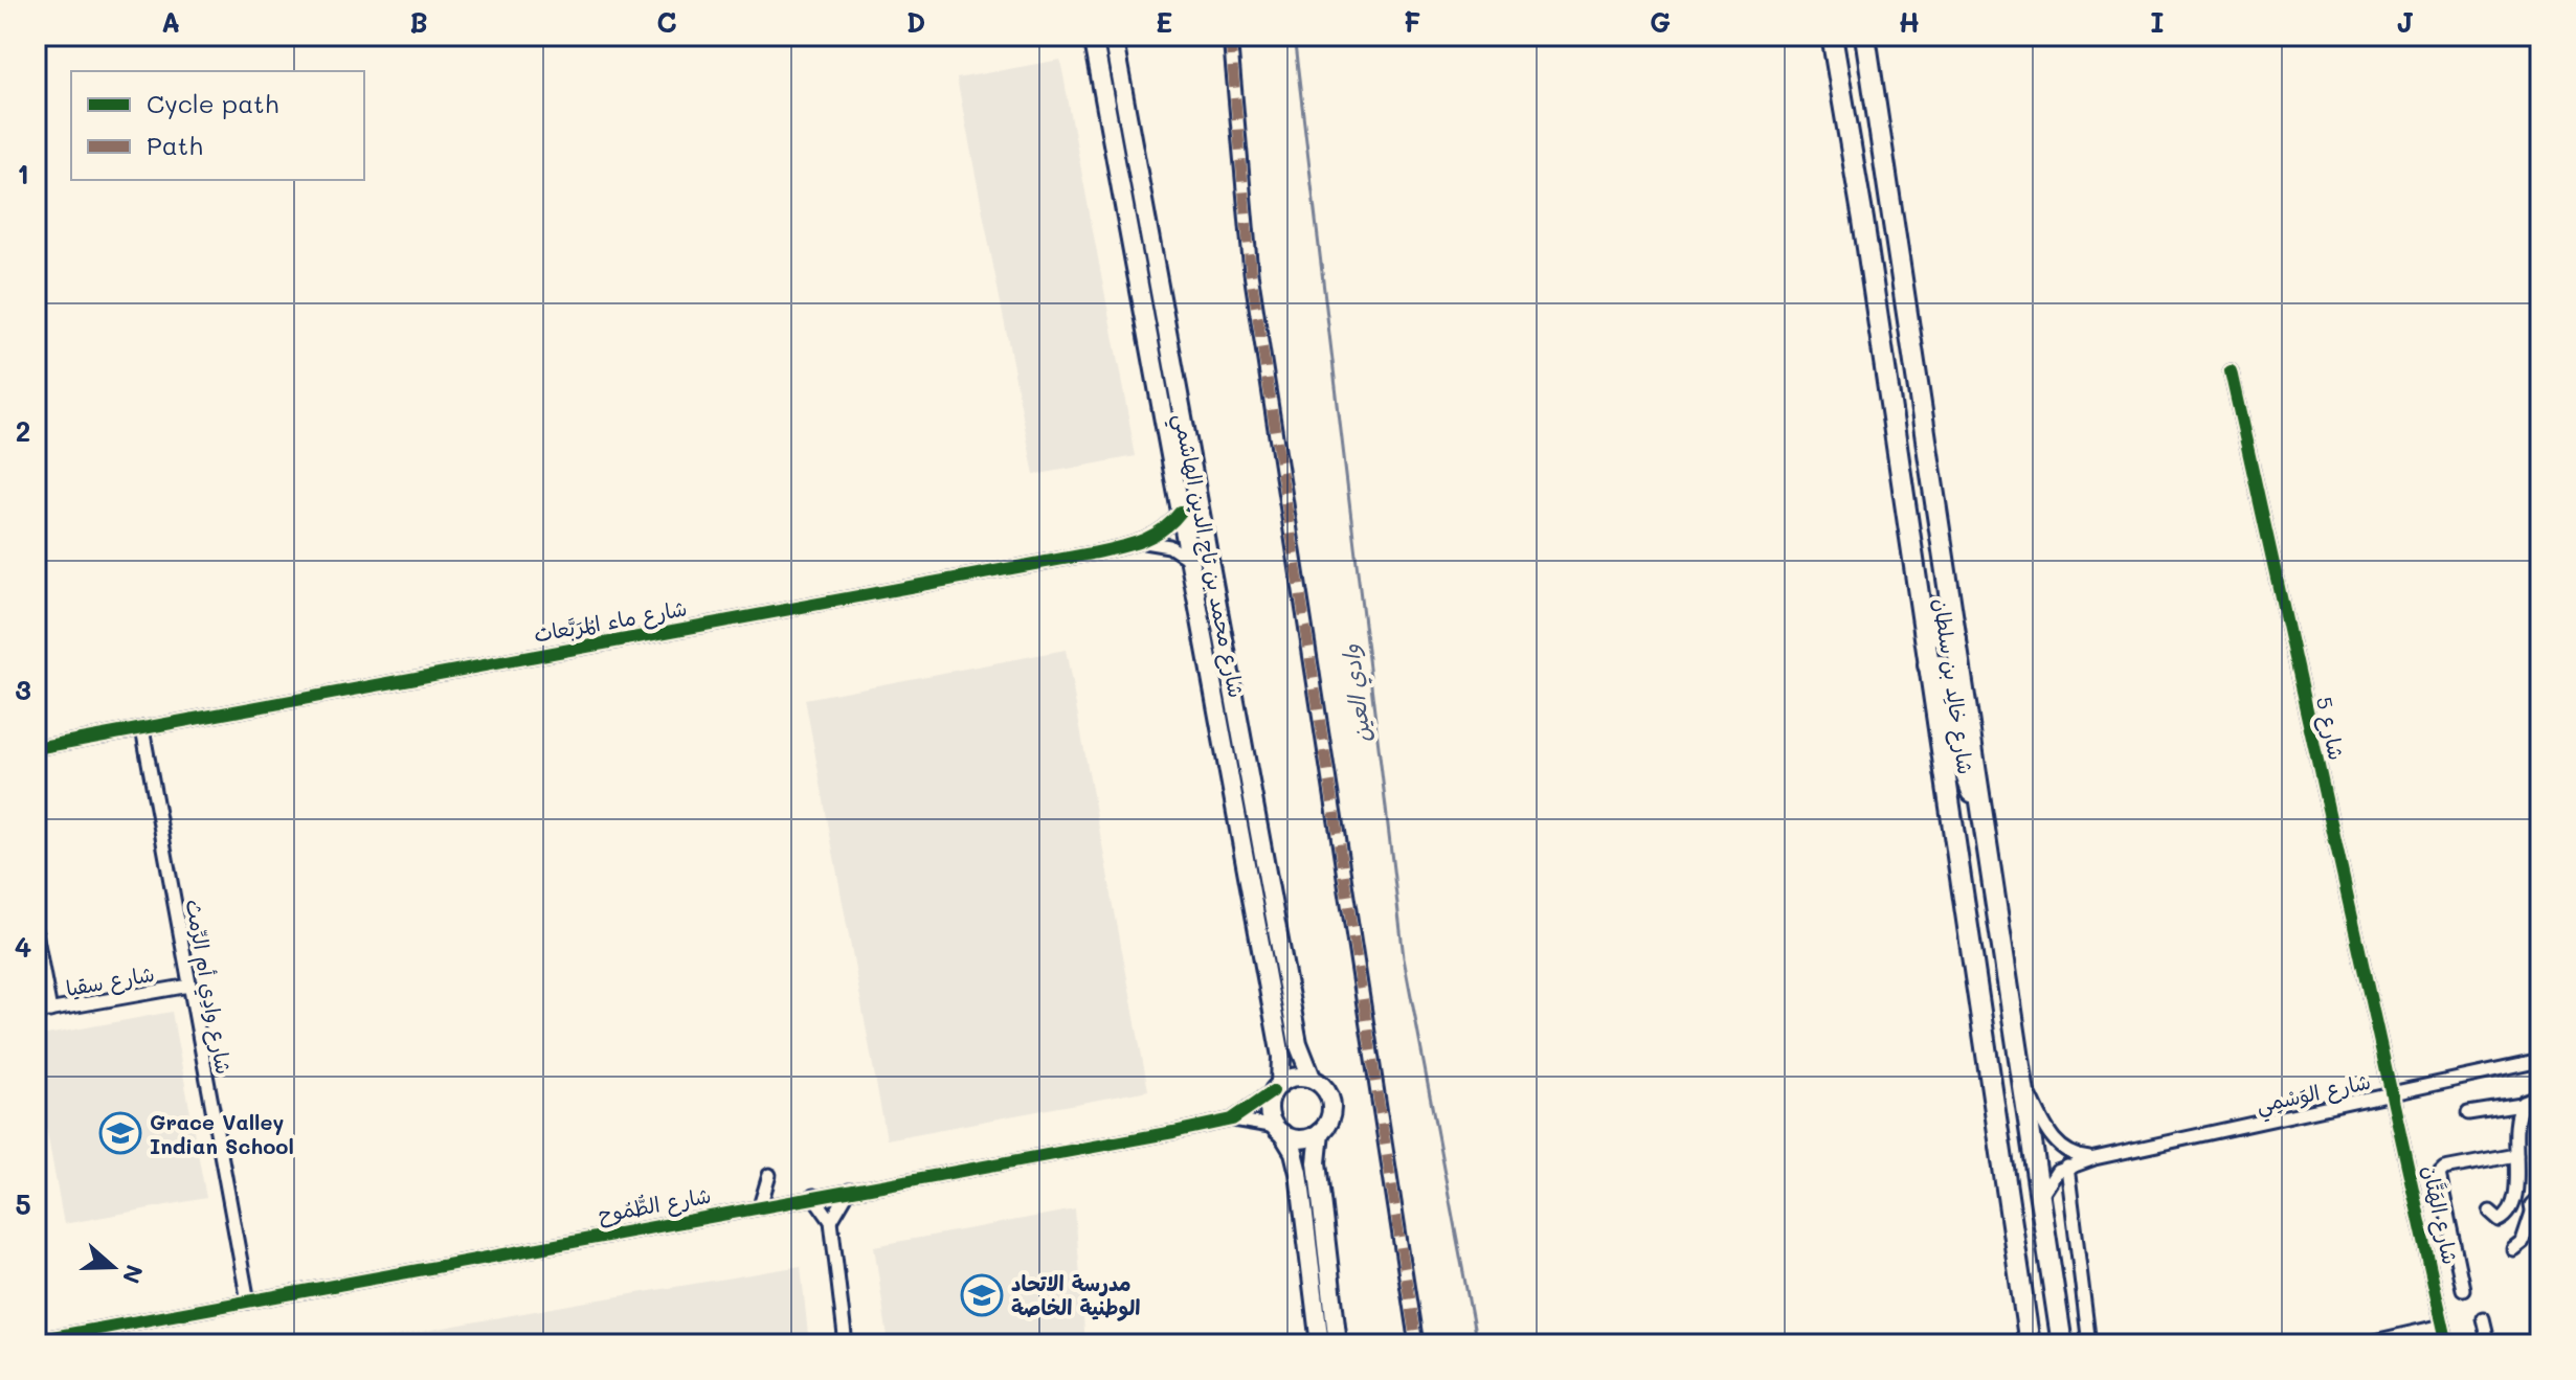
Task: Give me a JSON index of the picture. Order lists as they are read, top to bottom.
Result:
{
  "streets": {
    "main road": ["شارع خالِد بن سلطان"],
    "street": [
      "شارع محمد بن تاج الدين الهاشمي",
      "شارع ماء المُرَبَّعات",
      "شارع 5",
      "شارع سقيا",
      "شارع وادِي أم الرِّمث",
      "شارع الوَسْمِي",
      "شارع الطُّمُوح",
      "شارع الهَتَّان"
    ]
  },
  "crossings": [
    ["شارع محمد بن تاج الدين الهاشمي", "شارع ماء المُرَبَّعات"],
    ["شارع محمد بن تاج الدين الهاشمي", "شارع الطُّمُوح"],
    ["شارع ماء المُرَبَّعات", "شارع وادِي أم الرِّمث"],
    ["شارع 5", "شارع الوَسْمِي"],
    ["شارع 5", "شارع الهَتَّان"],
    ["شارع سقيا", "شارع وادِي أم الرِّمث"],
    ["شارع وادِي أم الرِّمث", "شارع الطُّمُوح"],
    ["شارع الوَسْمِي", "شارع الهَتَّان"]
  ],
  "water": ["وادي العين"],
  "places": {
    "school or university": ["Grace Valley Indian School", "مدرسة الاتحاد الوطنية الخاصة"]
  },
  "legend": ["Cycle path", "Path"],
  "north": "right",
  "grid": {
    "columns": [
      "A",
      "B",
      "C",
      "D",
      "E",
      "F",
      "G",
      "H",
      "I",
      "J"
    ],
    "rows": [
      "1",
      "2",
      "3",
      "4",
      "5"
    ]
  }
}
